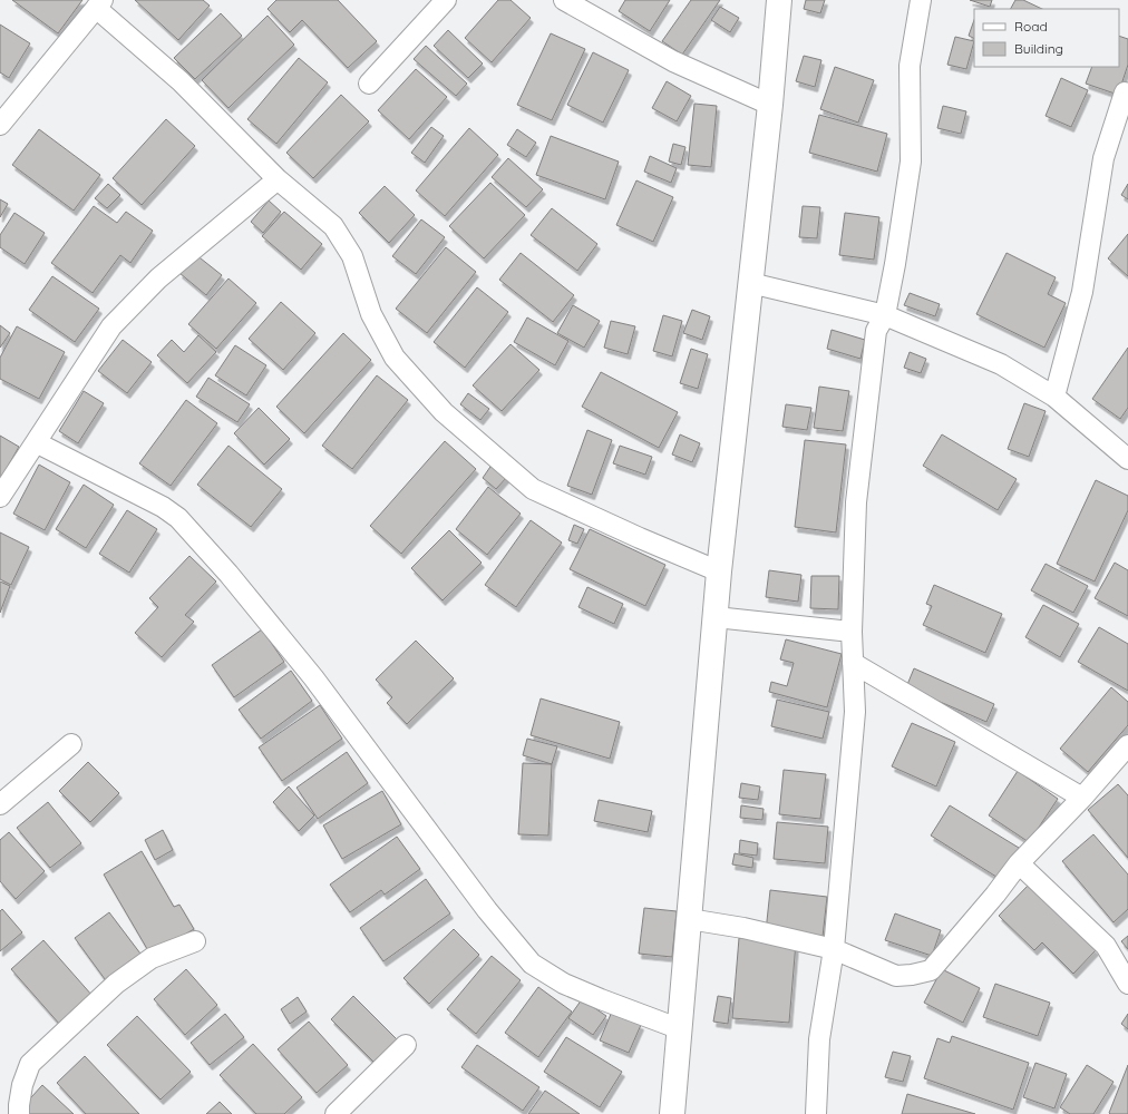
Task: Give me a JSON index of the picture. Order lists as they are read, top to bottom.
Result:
{
  "legend": ["Road", "Building"]
}
